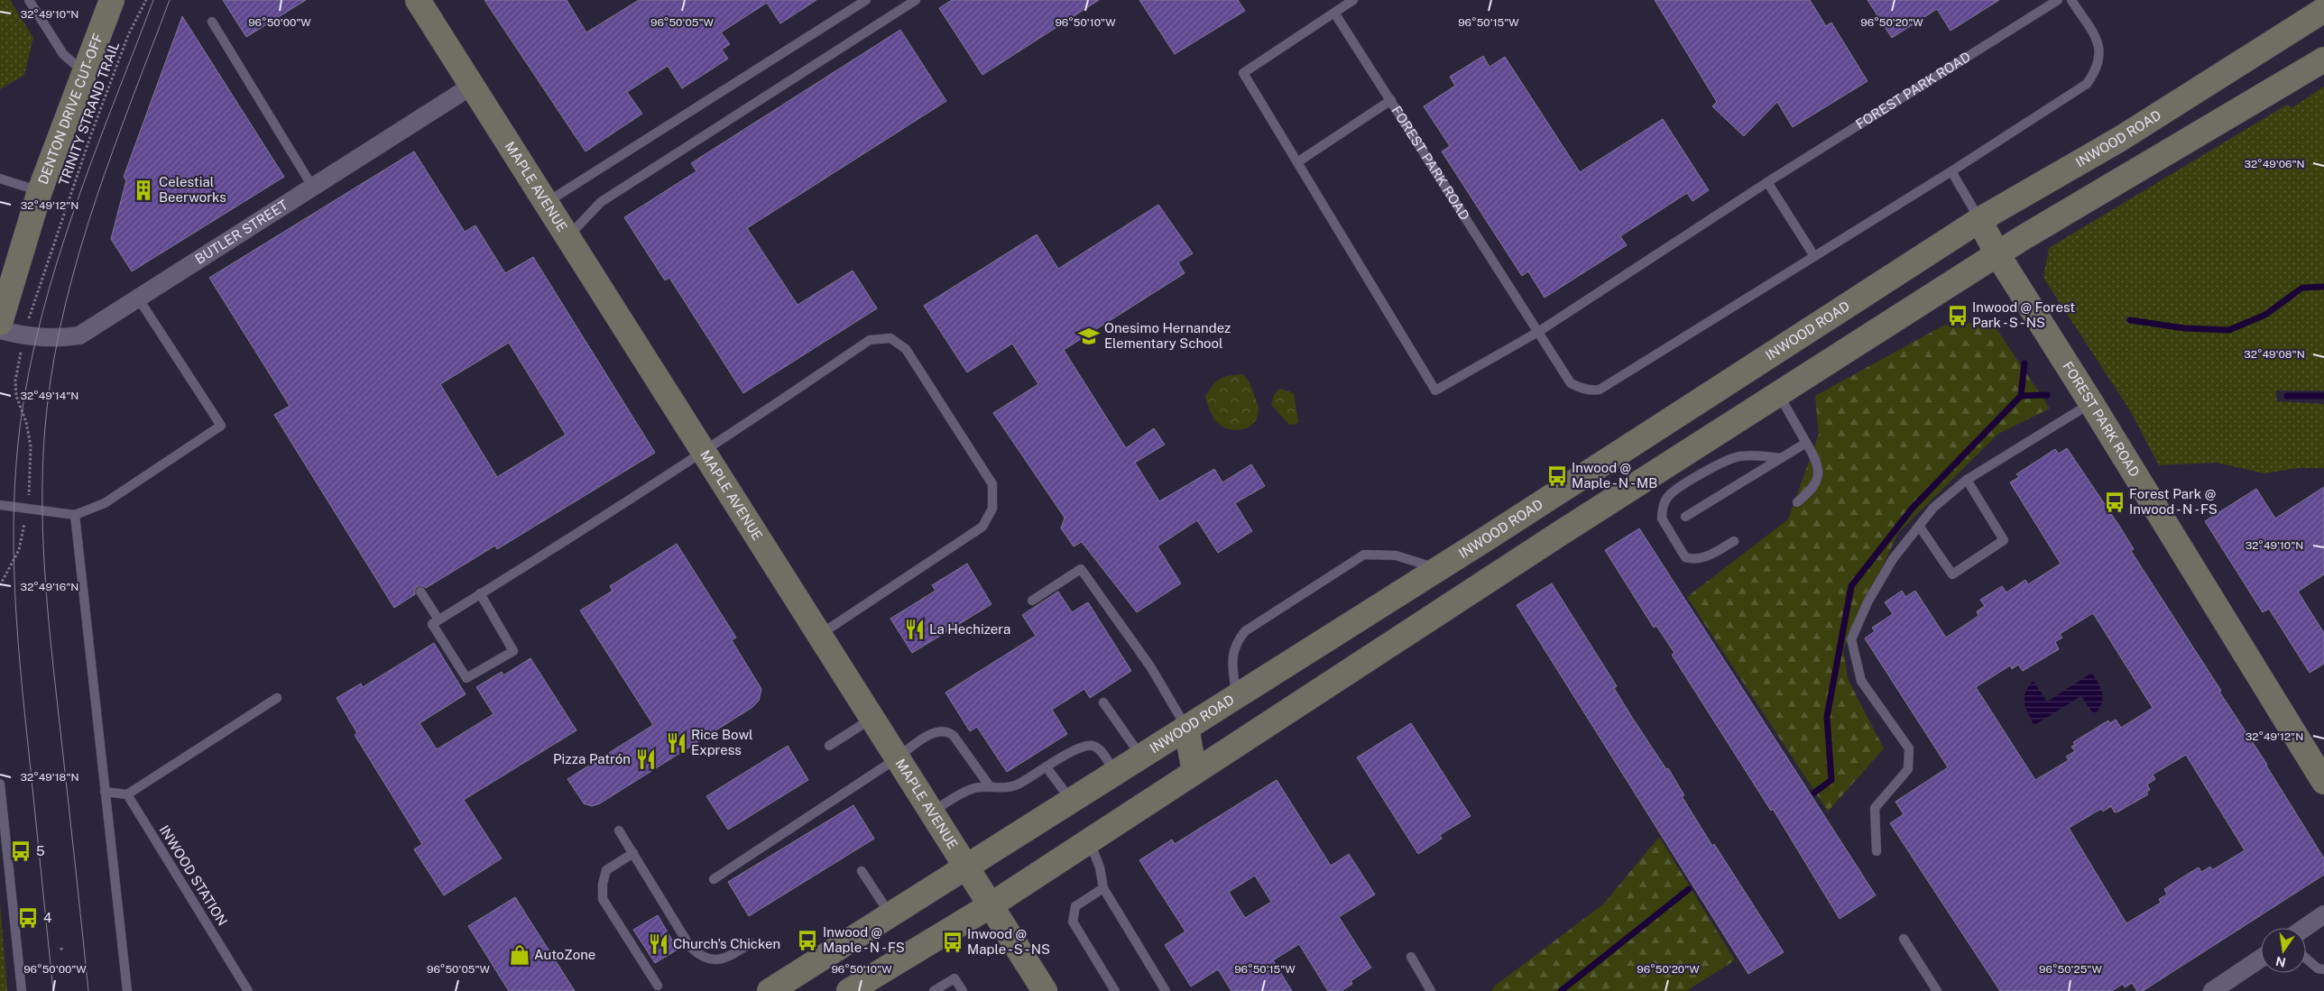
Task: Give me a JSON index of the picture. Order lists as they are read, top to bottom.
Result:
{
  "streets": {
    "main road": [
      "FOREST PARK ROAD",
      "DENTON DRIVE CUT-OFF",
      "INWOOD ROAD",
      "MAPLE AVENUE"
    ],
    "street": ["BUTLER STREET"],
    "lane": ["INWOOD STATION"],
    "path": ["TRINITY STRAND TRAIL"]
  },
  "crossings": [
    ["FOREST PARK ROAD", "INWOOD ROAD"],
    ["INWOOD ROAD", "MAPLE AVENUE"],
    ["MAPLE AVENUE", "BUTLER STREET"]
  ],
  "places": {
    "building": ["Celestial Beerworks"],
    "bus stop": [
      "Inwood @ Forest Park - S - NS",
      "Inwood @ Maple - N - MB",
      "Forest Park @ Inwood - N - FS",
      "5",
      "4",
      "Inwood @ Maple - N - FS",
      "Inwood @ Maple - S - NS"
    ],
    "school or university": ["Onesimo Hernandez Elementary School"],
    "restaurant": [
      "La Hechizera",
      "Rice Bowl Express",
      "Pizza Patrón",
      "Church's Chicken"
    ],
    "shop": ["AutoZone"]
  },
  "north": "bottom",
  "coordinates": [
    "32°49'10\"N",
    "96°50'00\"W",
    "96°50'05\"W",
    "96°50'10\"W",
    "96°50'15\"W",
    "96°50'20\"W",
    "32°49'06\"N",
    "32°49'12\"N",
    "32°49'08\"N",
    "32°49'14\"N",
    "32°49'16\"N",
    "32°49'18\"N",
    "96°50'25\"W"
  ]
}
